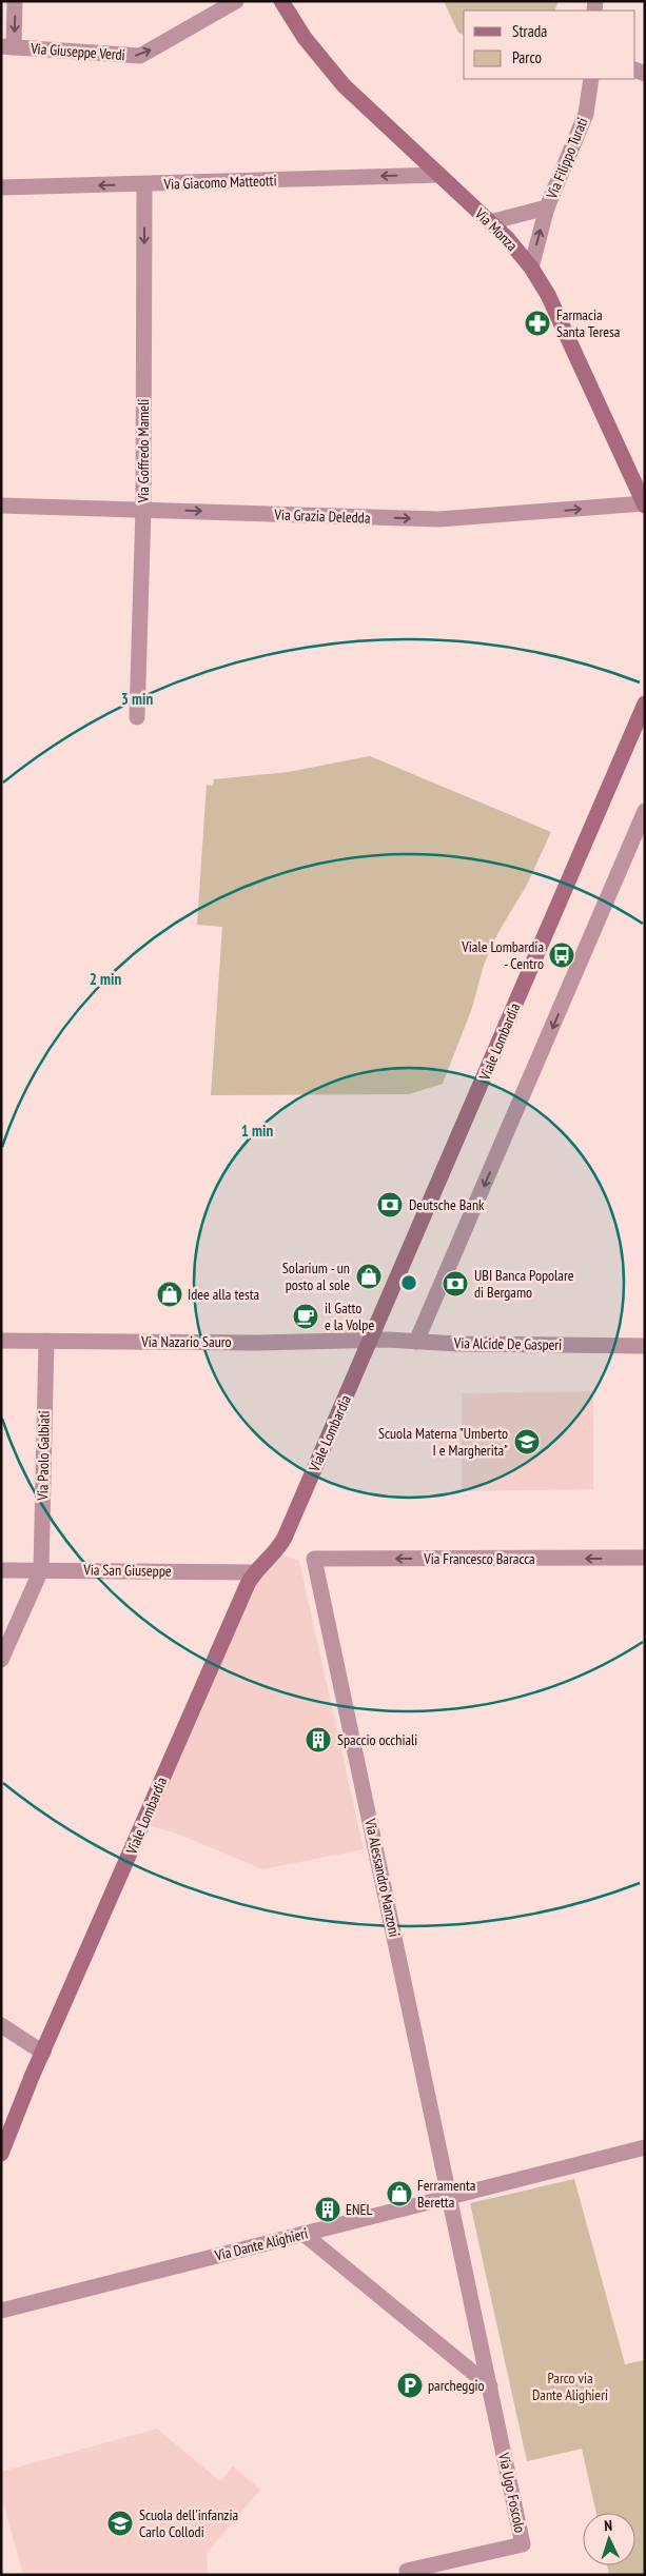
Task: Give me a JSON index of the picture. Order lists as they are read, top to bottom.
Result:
{
  "streets": {
    "main road": ["Via Monza", "Viale Lombardia"],
    "street": [
      "Via Giuseppe Verdi",
      "Via Filippo Turati",
      "Via Giacomo Matteotti",
      "Via Goffredo Mameli",
      "Via Grazia Deledda",
      "Via Nazario Sauro",
      "Via Alcide De Gasperi",
      "Via Paolo Galbiati",
      "Via Francesco Baracca",
      "Via San Giuseppe",
      "Via Alessandro Manzoni",
      "Via Dante Alighieri",
      "Via Ugo Foscolo"
    ]
  },
  "crossings": [
    ["Via Filippo Turati", "Via Monza"],
    ["Via Giacomo Matteotti", "Via Monza"],
    ["Via Giacomo Matteotti", "Via Goffredo Mameli"],
    ["Via Monza", "Via Grazia Deledda"],
    ["Via Goffredo Mameli", "Via Grazia Deledda"],
    ["Viale Lombardia", "Via Nazario Sauro"],
    ["Viale Lombardia", "Via Alcide De Gasperi"],
    ["Viale Lombardia", "Via San Giuseppe"],
    ["Via Nazario Sauro", "Via Alcide De Gasperi"],
    ["Via Nazario Sauro", "Via Paolo Galbiati"],
    ["Via Paolo Galbiati", "Via San Giuseppe"],
    ["Via Francesco Baracca", "Via Alessandro Manzoni"],
    ["Via Alessandro Manzoni", "Via Dante Alighieri"],
    ["Via Alessandro Manzoni", "Via Ugo Foscolo"],
    ["Via Dante Alighieri", "Via Ugo Foscolo"]
  ],
  "one_way": [
    "Via Giuseppe Verdi",
    "Via Giacomo Matteotti",
    "Via Goffredo Mameli",
    "Via Grazia Deledda",
    "Via Francesco Baracca"
  ],
  "parks": ["Parco via Dante Alighieri"],
  "places": {
    "pharmacy": ["Farmacia Santa Teresa"],
    "bus stop": ["Viale Lombardia - Centro"],
    "bank": ["Deutsche Bank", "UBI Banca Popolare di Bergamo"],
    "shop": ["Solarium - un posto al sole", "Idee alla testa", "Ferramenta Beretta"],
    "cafe": ["il Gatto e la Volpe"],
    "school or university": ["Scuola Materna \"Umberto I e Margherita\"", "Scuola dell'infanzia Carlo Collodi"],
    "building": ["Spaccio occhiali", "ENEL"],
    "parking": ["parcheggio"]
  },
  "legend": ["Strada", "Parco"],
  "north": "top",
  "rings": ["3 min", "2 min", "1 min"]
}
